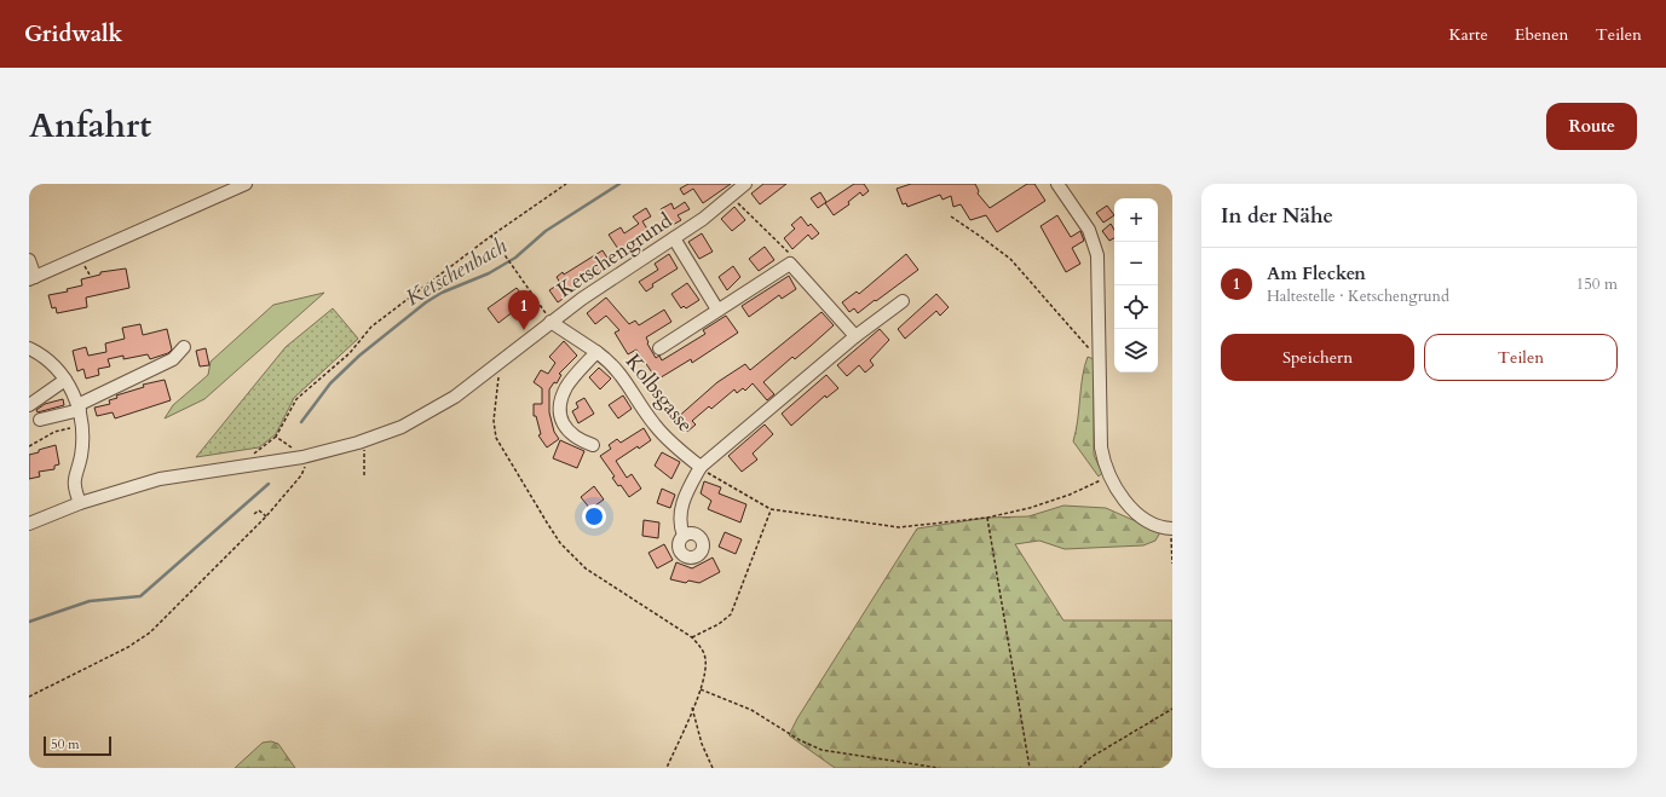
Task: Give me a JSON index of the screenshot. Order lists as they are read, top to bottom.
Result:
{
  "streets": {
    "street": ["Ketschengrund", "Kolbsgasse"]
  },
  "crossings": [
    ["Ketschengrund", "Kolbsgasse"]
  ],
  "water": ["Ketschenbach"],
  "scale_bar": "50 m",
  "page": {
    "header": "Gridwalk",
    "nav": ["Karte", "Ebenen", "Teilen"],
    "title": "Anfahrt",
    "buttons": [
      "Route",
      ["Speichern", "Teilen"]
    ],
    "heading": "In der Nähe",
    "map_buttons": ["+", "−"],
    "list": [
      {
        "mark": "1",
        "name": "Am Flecken",
        "note": "Haltestelle · Ketschengrund",
        "value": "150 m"
      }
    ],
    "pins": "1",
    "scale": "50 m"
  }
}
